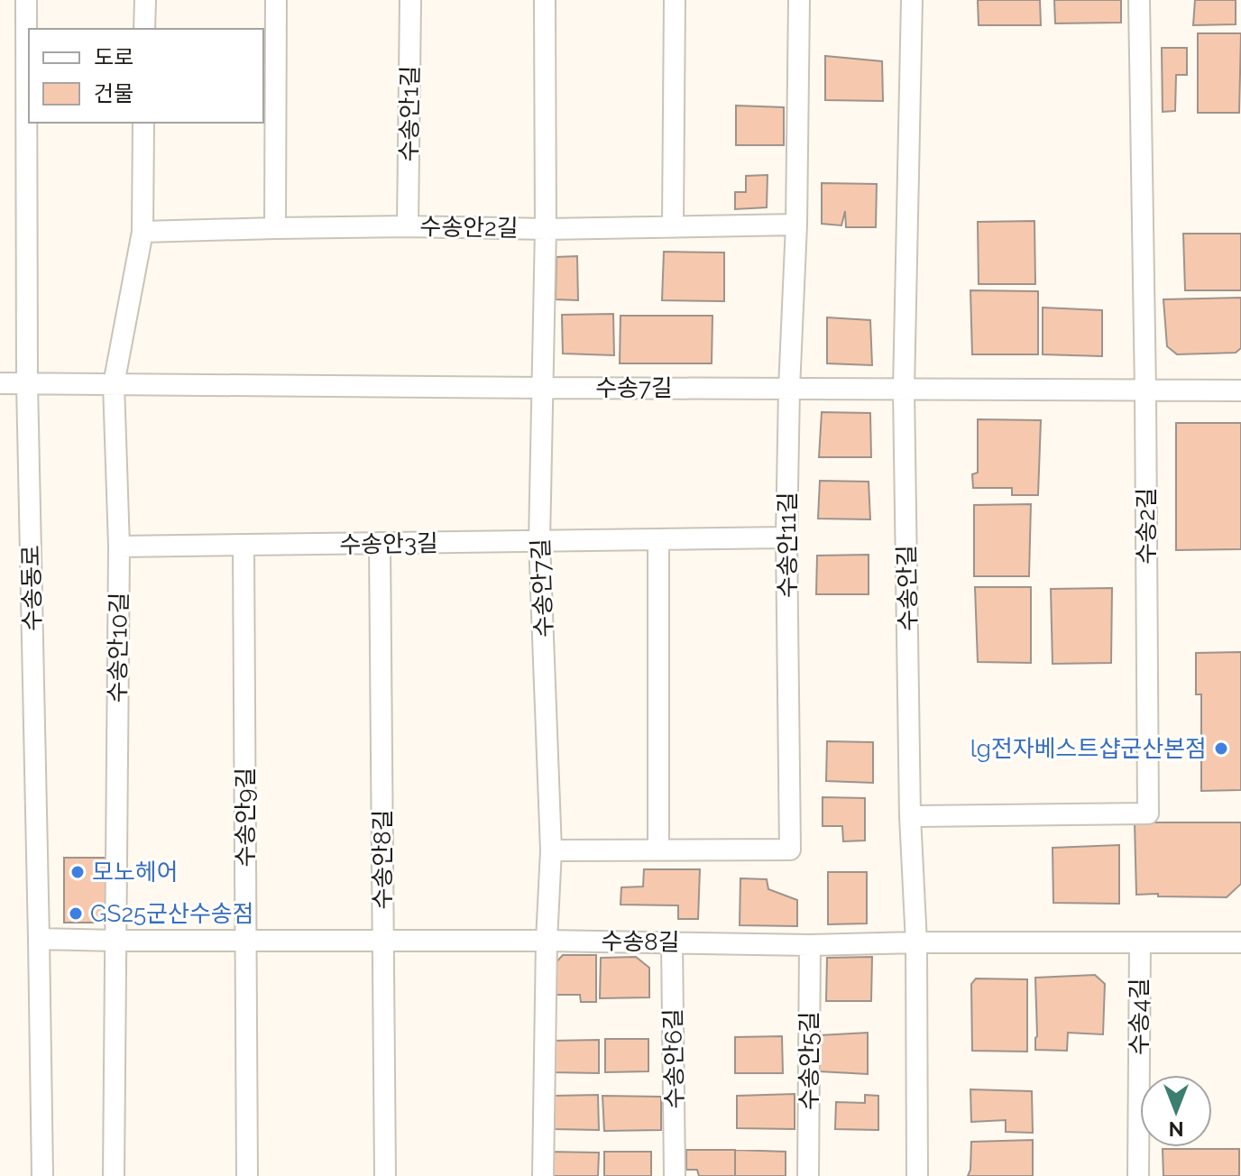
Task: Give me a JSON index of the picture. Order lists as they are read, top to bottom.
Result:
{
  "streets": {
    "street": [
      "수송안1길",
      "수송안2길",
      "수송7길",
      "수송2길",
      "수송안3길",
      "수송안11길",
      "수송동로",
      "수송안7길",
      "수송안길",
      "수송안10길",
      "수송안9길",
      "수송안8길",
      "수송8길",
      "수송4길",
      "수송안6길",
      "수송안5길"
    ]
  },
  "crossings": [
    ["수송안1길", "수송안2길"],
    ["수송안2길", "수송안11길"],
    ["수송안2길", "수송안7길"],
    ["수송안2길", "수송안10길"],
    ["수송7길", "수송2길"],
    ["수송7길", "수송안11길"],
    ["수송7길", "수송동로"],
    ["수송7길", "수송안7길"],
    ["수송7길", "수송안길"],
    ["수송7길", "수송안10길"],
    ["수송2길", "수송안길"],
    ["수송안3길", "수송안11길"],
    ["수송안3길", "수송안7길"],
    ["수송안3길", "수송안10길"],
    ["수송안3길", "수송안9길"],
    ["수송안3길", "수송안8길"],
    ["수송안11길", "수송안7길"],
    ["수송동로", "수송8길"],
    ["수송안7길", "수송8길"],
    ["수송안길", "수송8길"],
    ["수송안10길", "수송8길"],
    ["수송안9길", "수송8길"],
    ["수송안8길", "수송8길"],
    ["수송8길", "수송4길"],
    ["수송8길", "수송안6길"],
    ["수송8길", "수송안5길"]
  ],
  "places": ["lg전자베스트샵군산본점", "모노헤어", "GS25군산수송점"],
  "legend": ["도로", "건물"],
  "north": "bottom"
}
